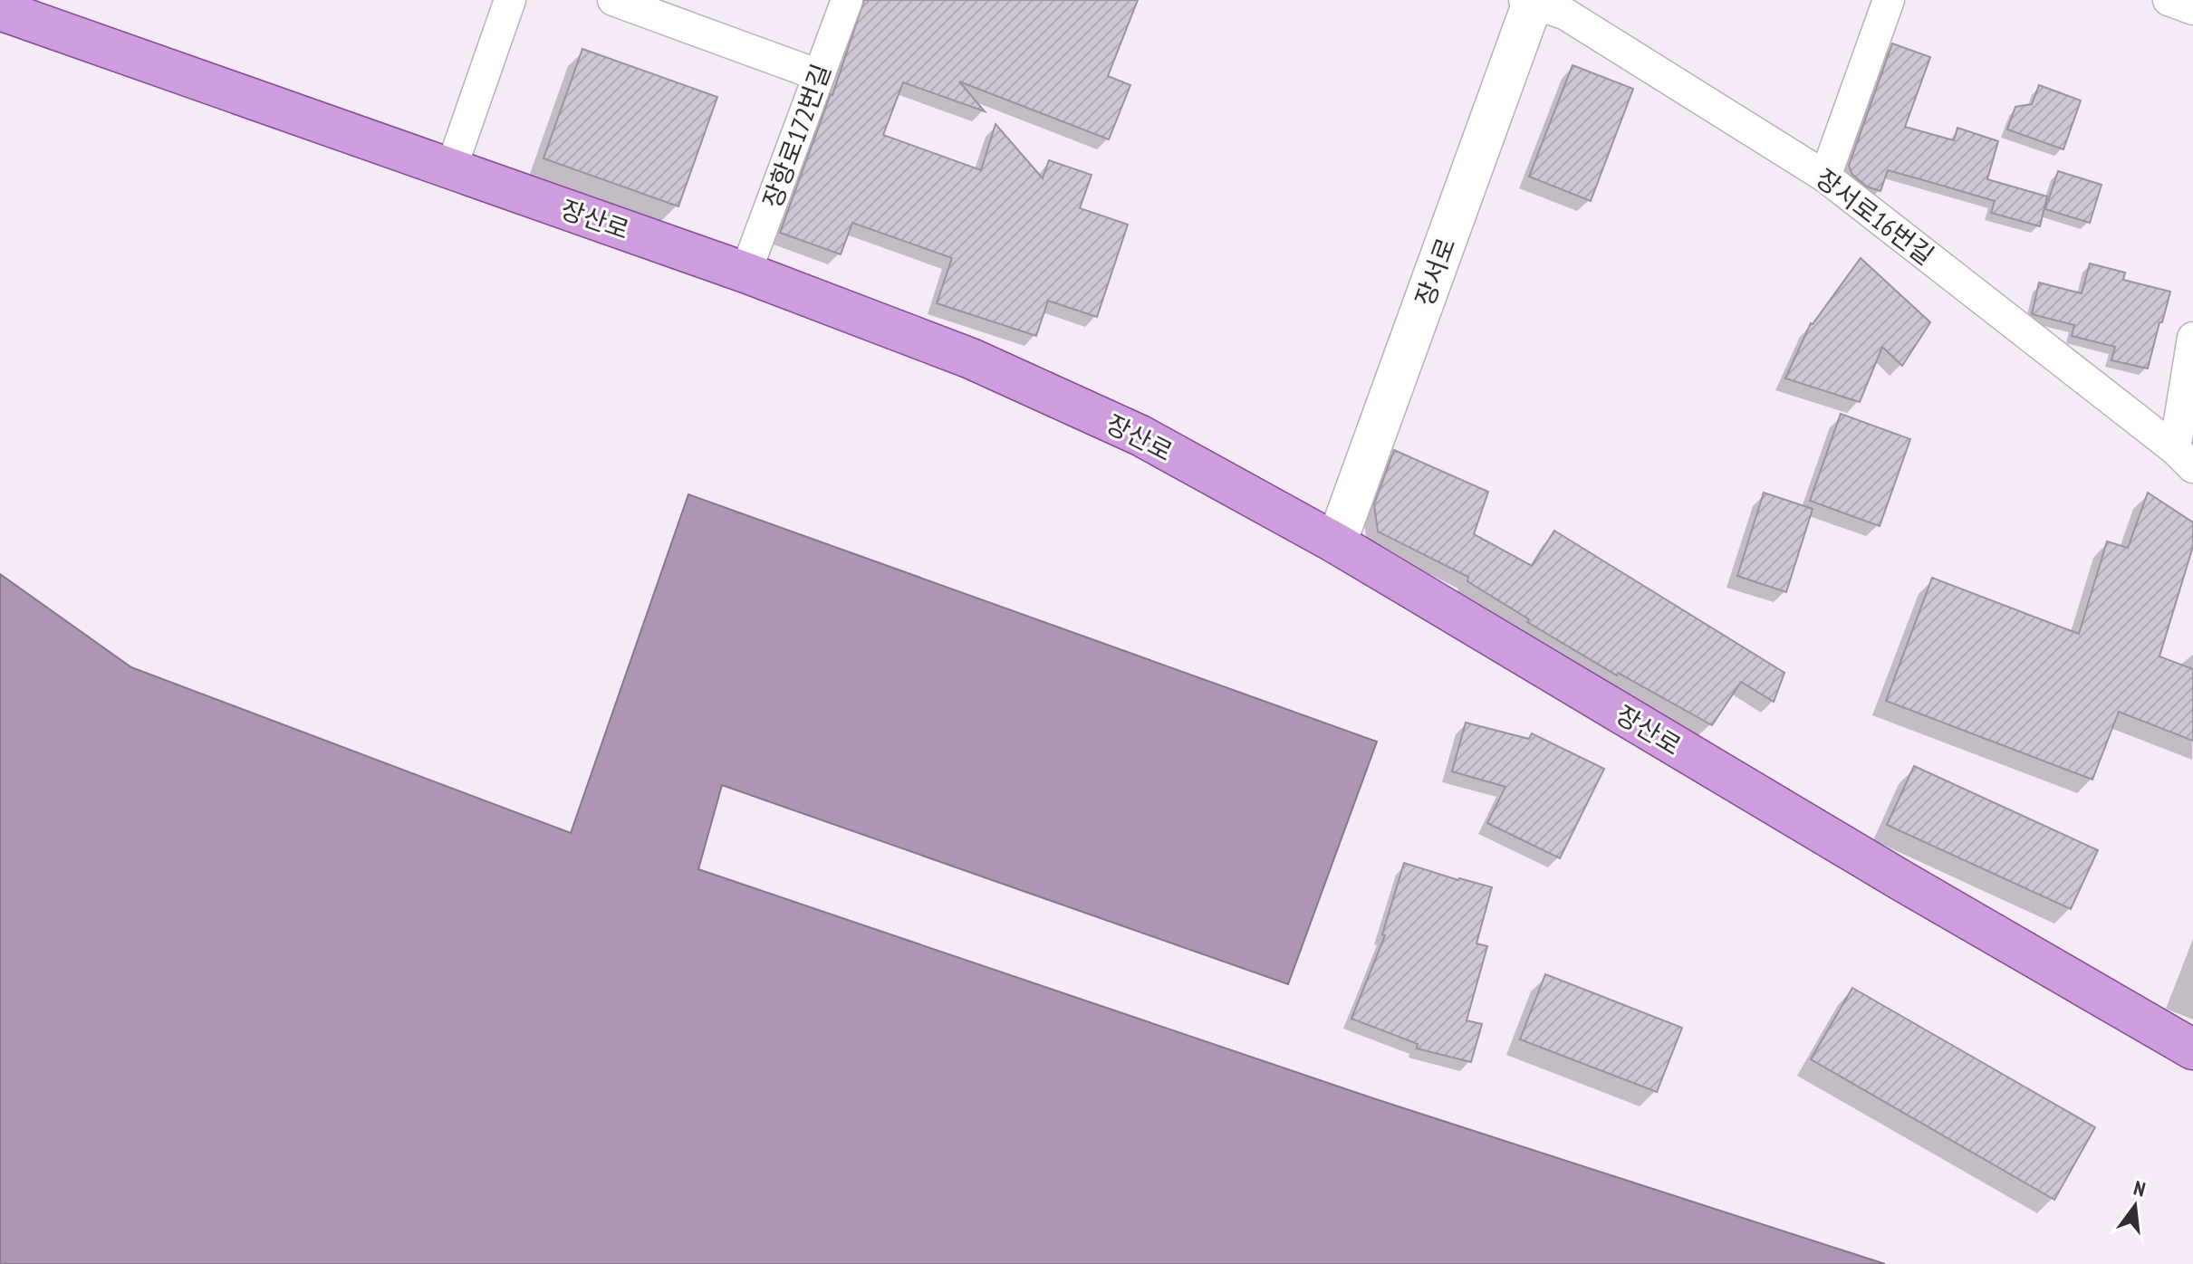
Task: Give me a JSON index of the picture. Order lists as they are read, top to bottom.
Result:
{
  "streets": {
    "main road": ["장산로", "장서로"],
    "street": ["장항로172번길", "장서로16번길"]
  },
  "crossings": [
    ["장항로172번길", "장산로"],
    ["장서로16번길", "장서로"],
    ["장산로", "장서로"]
  ],
  "north": "top"
}
